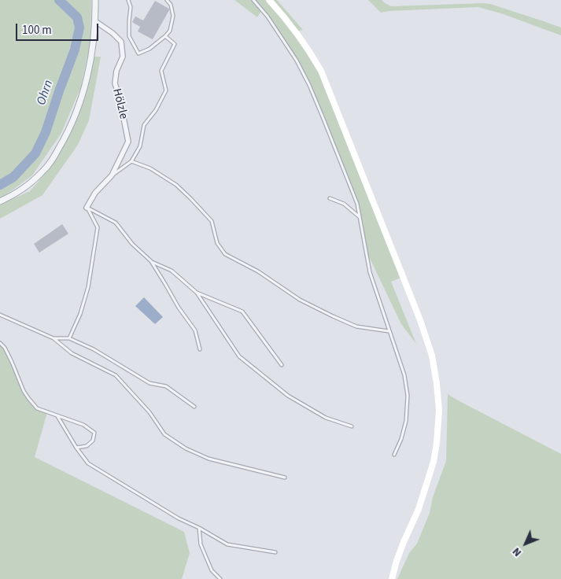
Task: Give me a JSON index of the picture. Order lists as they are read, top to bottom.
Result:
{
  "streets": {
    "street": ["Hölzle"]
  },
  "water": ["Ohrn"],
  "scale_bar": "100 m",
  "north": "bottom left"
}
